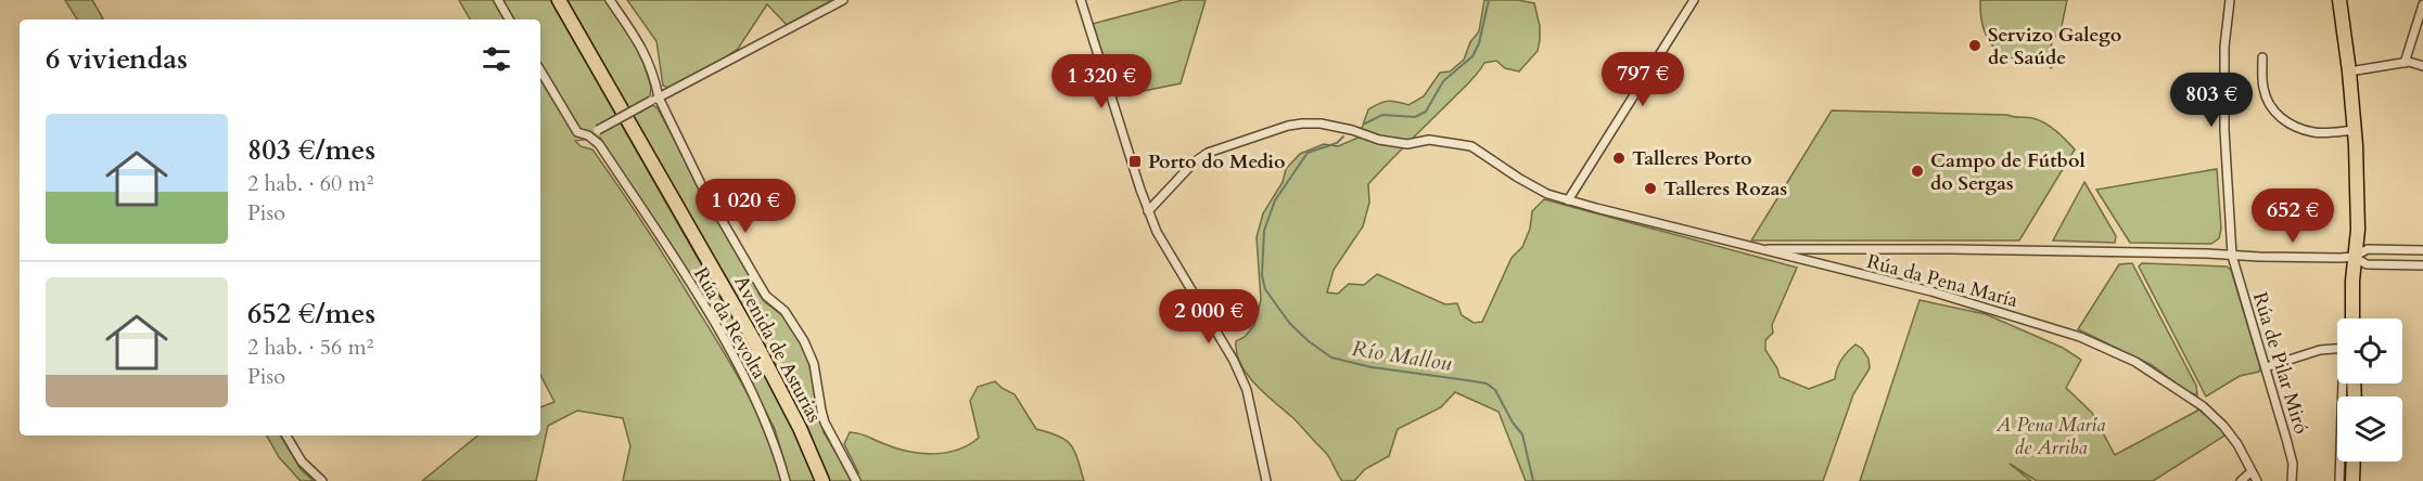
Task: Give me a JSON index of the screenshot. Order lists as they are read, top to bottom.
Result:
{
  "streets": {
    "main road": ["Avenida de Asturias"],
    "street": ["Rúa da Pena María", "Rúa da Revolta", "Rúa de Pilar Miró"]
  },
  "water": ["Río Mallou"],
  "parks": ["A Pena María de Arriba"],
  "places": {
    "other": [
      "Servizo Galego de Saúde",
      "Talleres Porto",
      "Campo de Fútbol do Sergas",
      "Talleres Rozas"
    ],
    "transit": ["Porto do Medio"]
  },
  "page": {
    "heading": "6 viviendas",
    "price": [
      "797 €",
      "1 320 €",
      "803 €",
      "1 020 €",
      "652 €",
      "2 000 €"
    ],
    "list": [
      {
        "name": "803 €/mes",
        "note": "2 hab. · 60 m² · Piso"
      },
      {
        "name": "652 €/mes",
        "note": "2 hab. · 56 m² · Piso"
      }
    ]
  }
}
